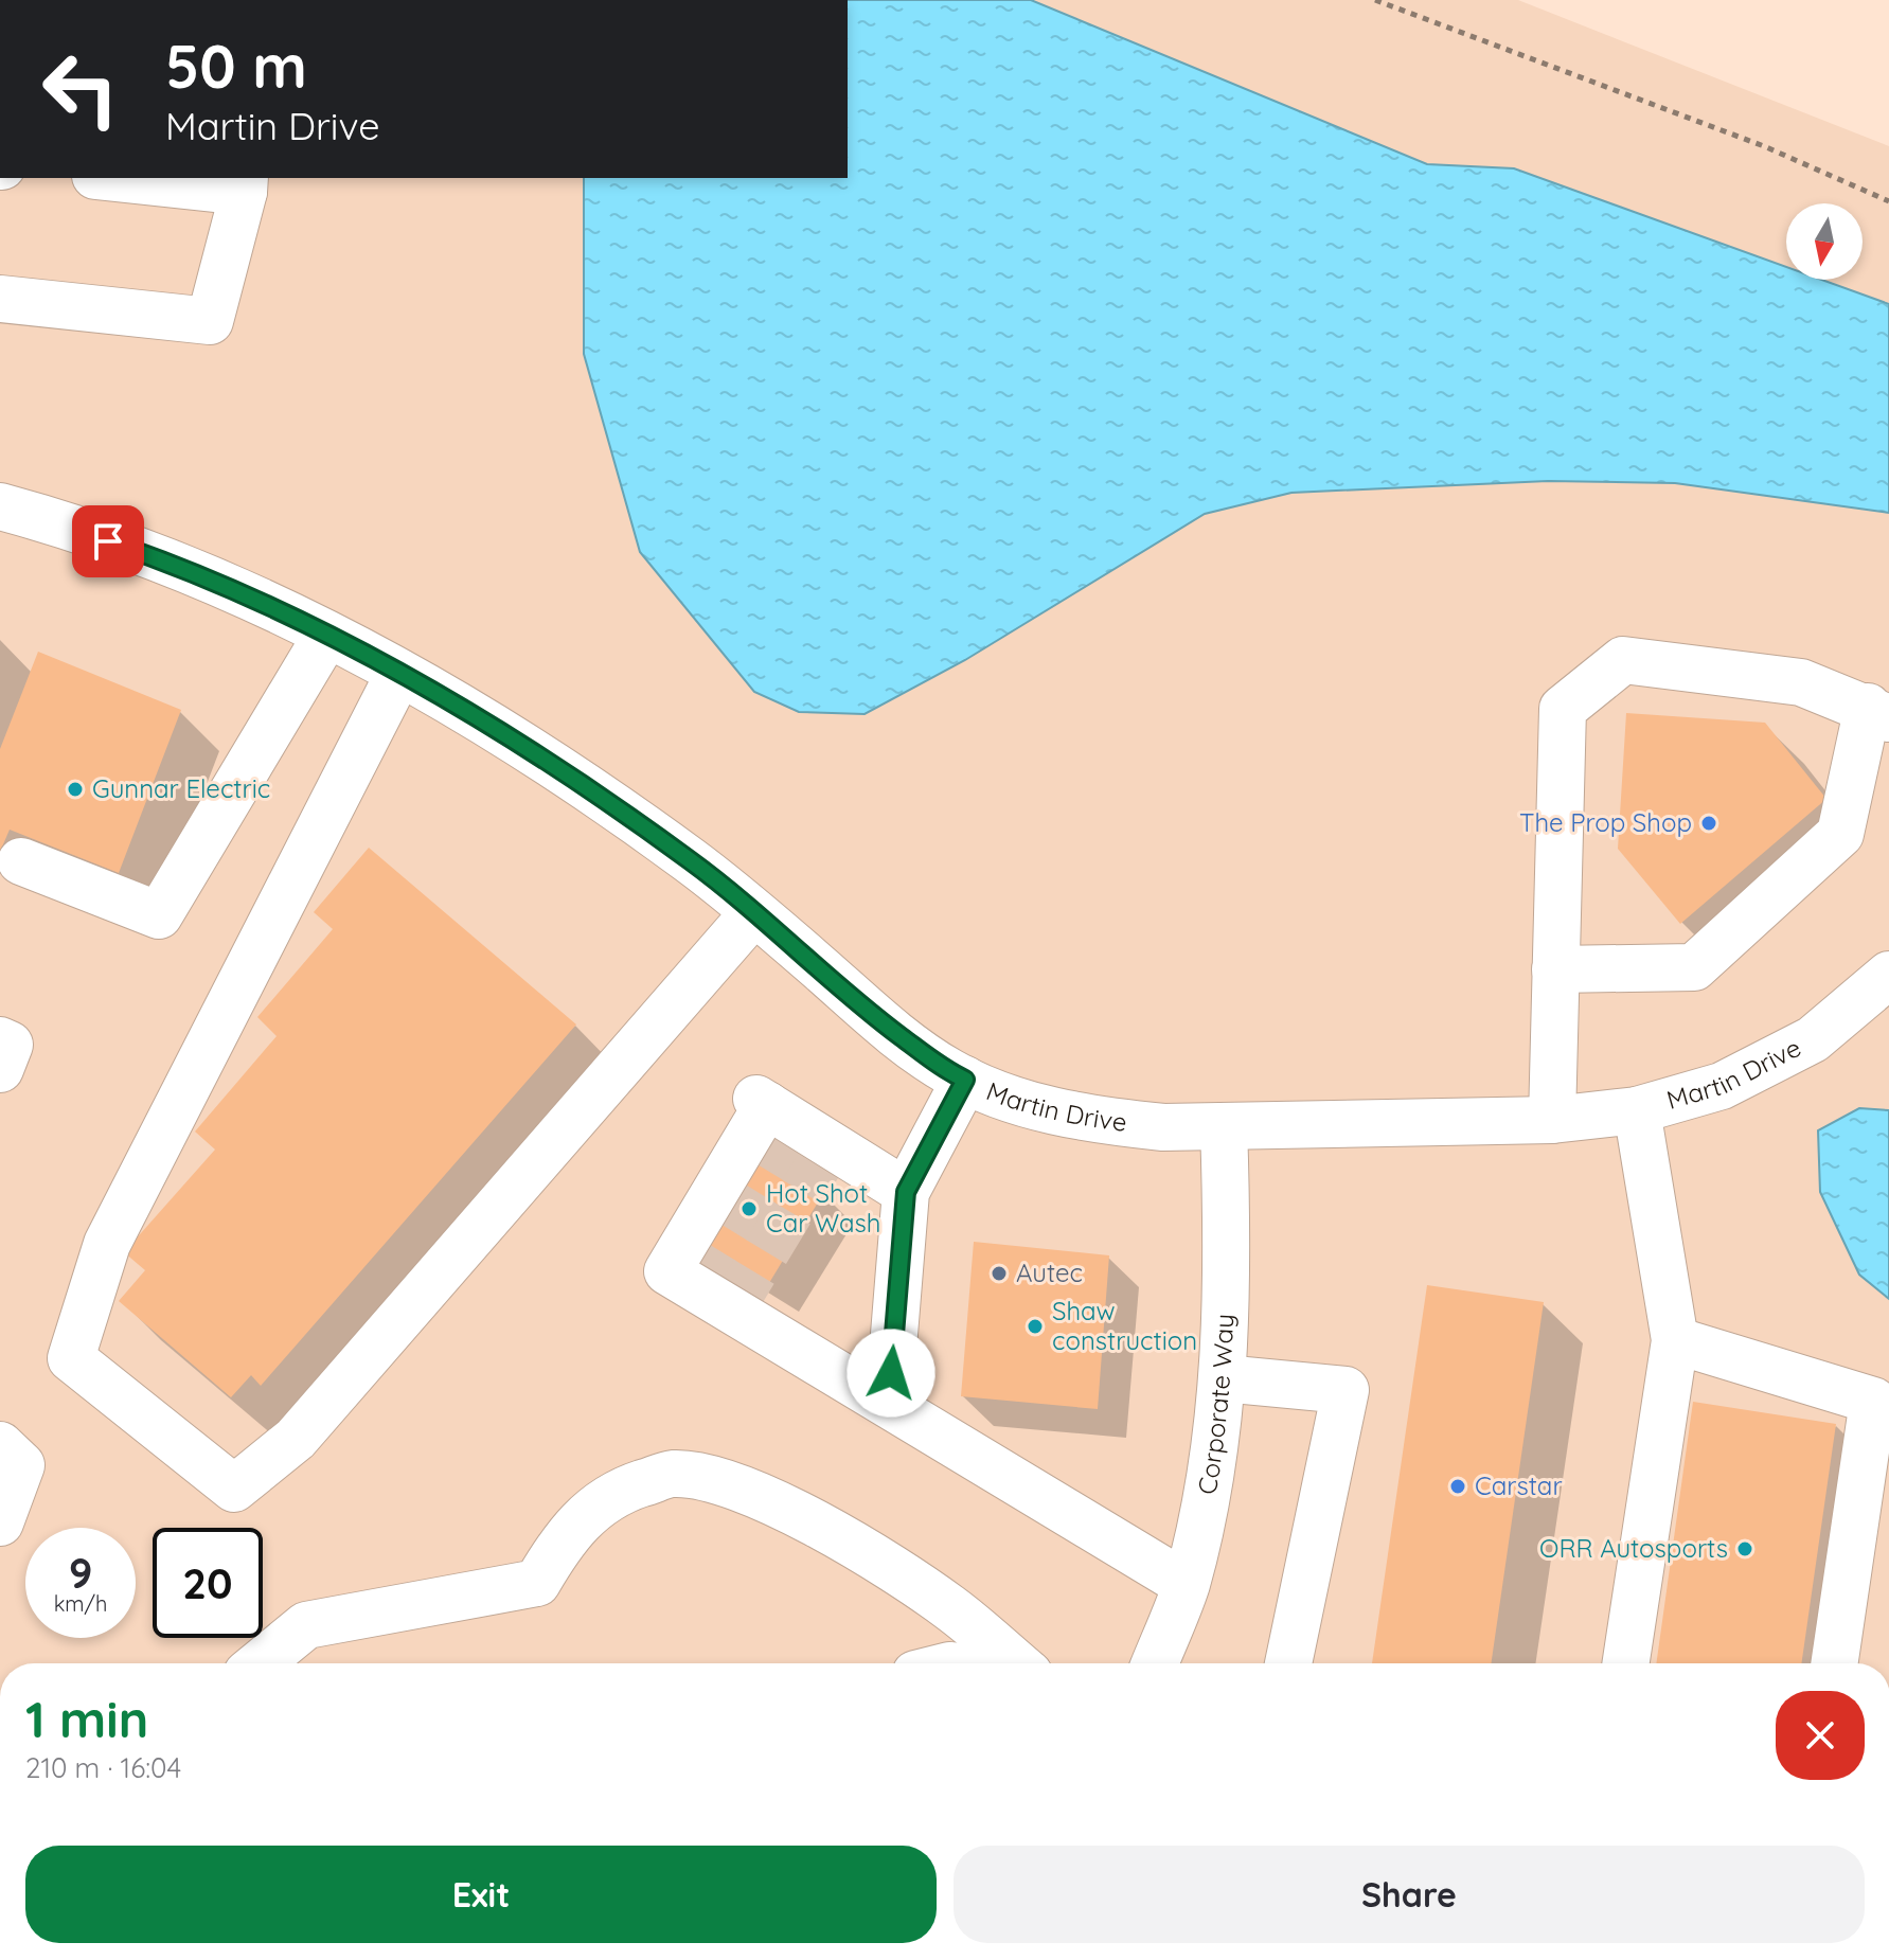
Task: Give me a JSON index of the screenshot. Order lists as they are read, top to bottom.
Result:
{
  "streets": {
    "street": ["Martin Drive", "Corporate Way"]
  },
  "crossings": [
    ["Martin Drive", "Corporate Way"]
  ],
  "places": [
    "Gunnar Electric",
    "The Prop Shop",
    "Hot Shot Car Wash",
    "Autec",
    "Shaw construction",
    "Carstar",
    "ORR Autosports"
  ],
  "north": "bottom",
  "page": {
    "turn": ["50 m", "Martin Drive"],
    "speed": "9 km/h",
    "limit": "20",
    "heading": ["1 min", "210 m · 16:04"],
    "buttons": ["Exit", "Share"]
  }
}
